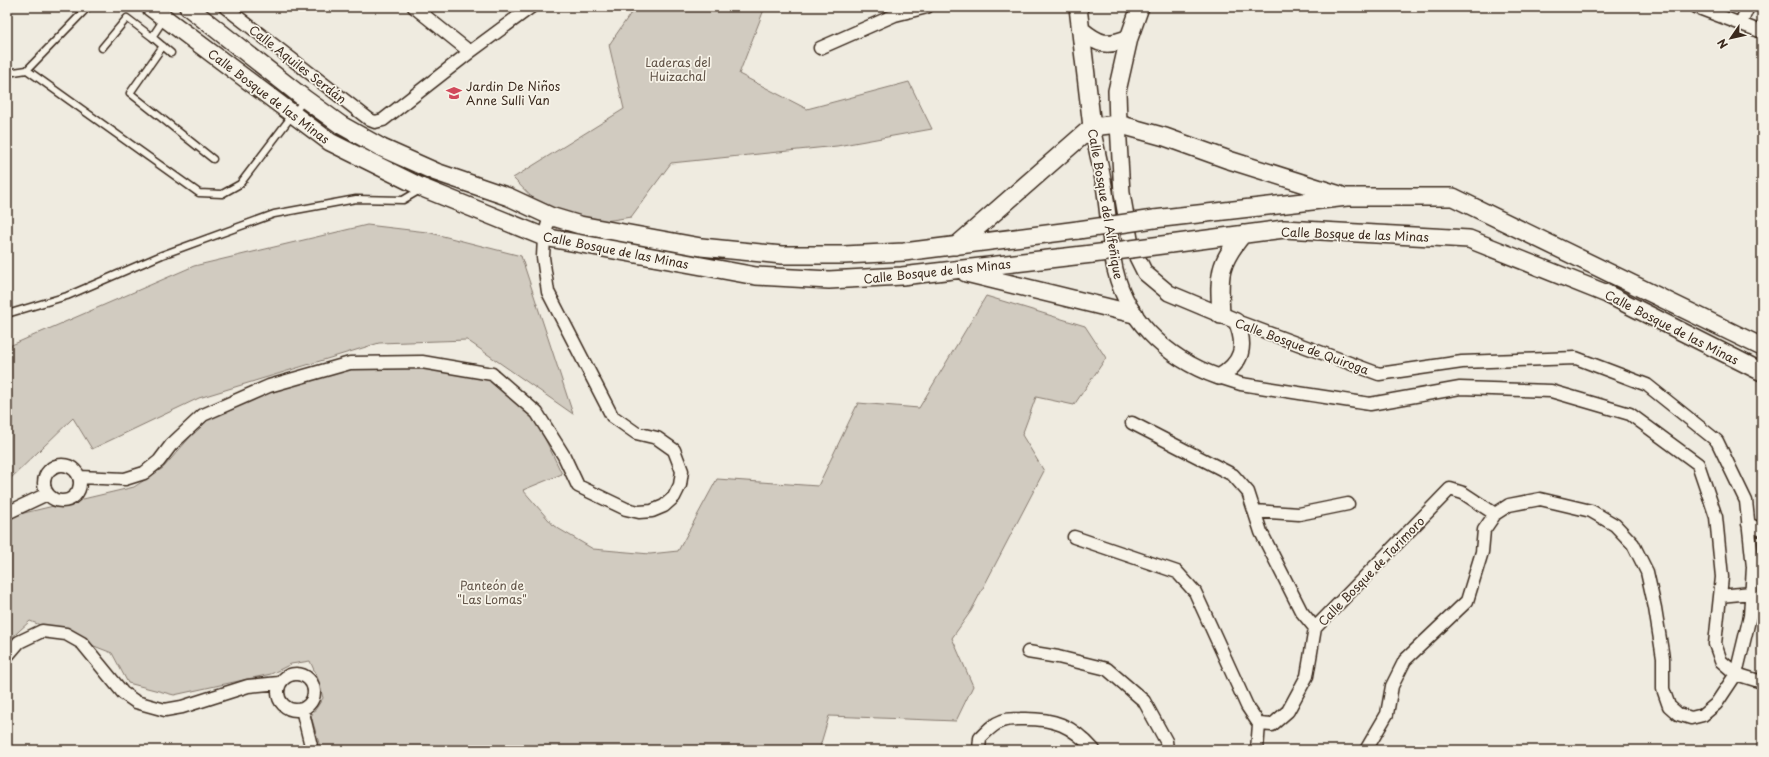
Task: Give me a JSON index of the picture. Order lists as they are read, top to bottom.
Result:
{
  "streets": {
    "main road": ["Calle Bosque de las Minas", "Calle Bosque del Alfeñique"],
    "street": ["Calle Aquiles Serdán", "Calle Bosque de Quiroga", "Calle Bosque de Tarimoro"]
  },
  "crossings": [
    ["Calle Bosque del Alfeñique", "Calle Bosque de Quiroga"],
    ["Calle Bosque de Quiroga", "Calle Bosque de Tarimoro"]
  ],
  "parks": ["Laderas del Huizachal", "Panteón de \"Las Lomas\""],
  "places": {
    "school or university": ["Jardin De Niños Anne Sulli Van"]
  },
  "north": "bottom left"
}
